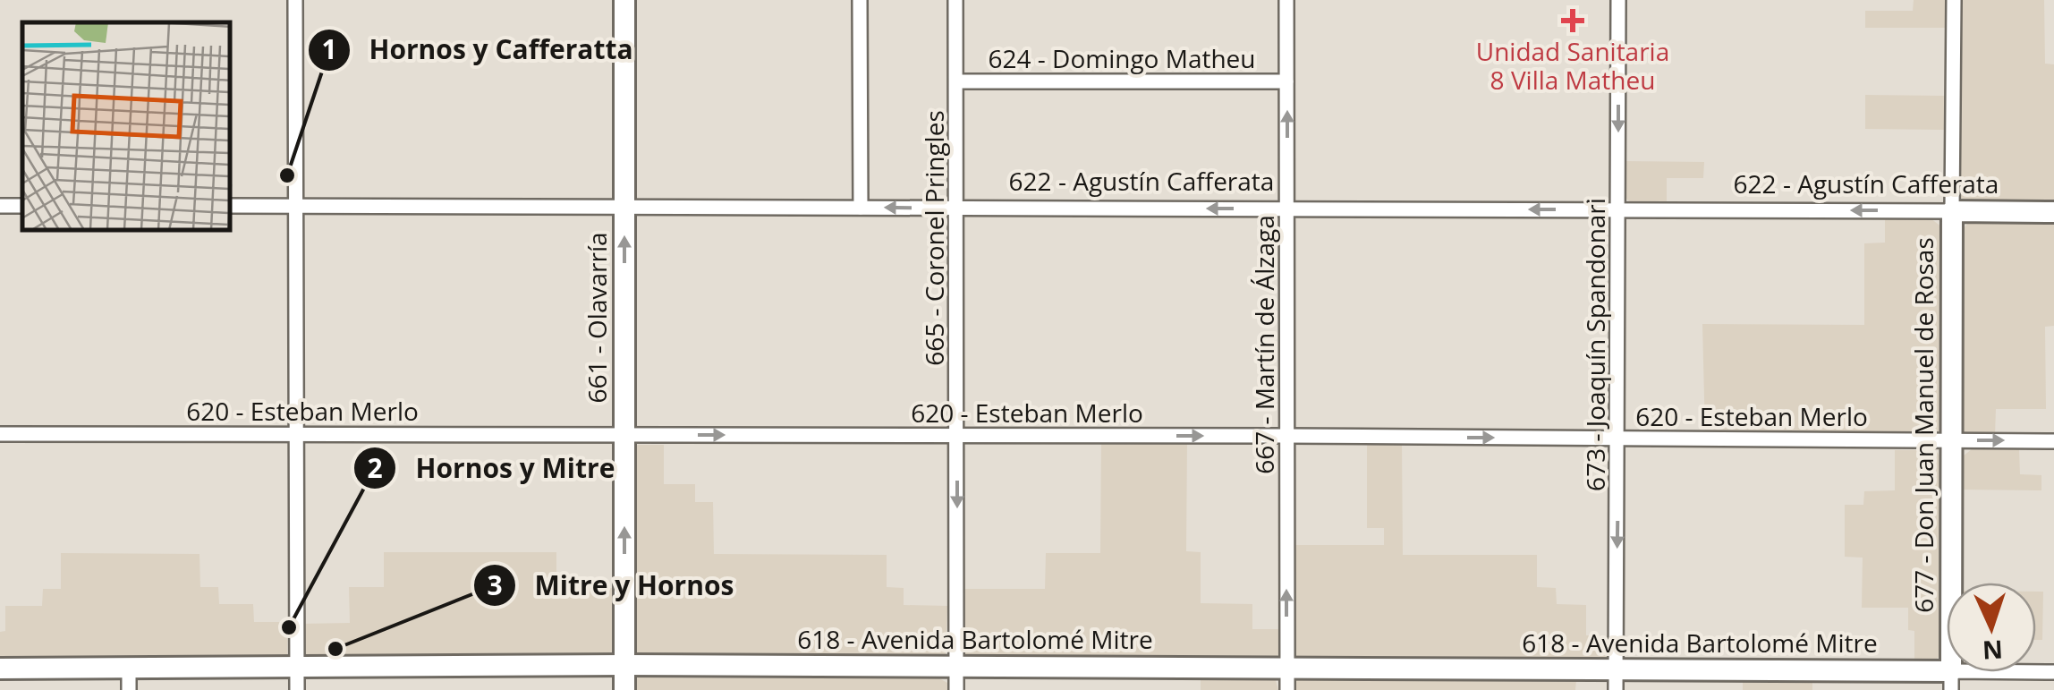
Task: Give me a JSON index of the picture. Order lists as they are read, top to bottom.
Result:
{
  "streets": {
    "main road": [
      "622 - Agustín Cafferata",
      "661 - Olavarría",
      "677 - Don Juan Manuel de Rosas",
      "618 - Avenida Bartolomé Mitre"
    ],
    "street": [
      "624 - Domingo Matheu",
      "665 - Coronel Pringles",
      "667 - Martín de Álzaga",
      "673 - Joaquín Spandonari",
      "620 - Esteban Merlo"
    ]
  },
  "crossings": [
    ["624 - Domingo Matheu", "665 - Coronel Pringles"],
    ["624 - Domingo Matheu", "667 - Martín de Álzaga"],
    ["622 - Agustín Cafferata", "665 - Coronel Pringles"],
    ["622 - Agustín Cafferata", "661 - Olavarría"],
    ["622 - Agustín Cafferata", "667 - Martín de Álzaga"],
    ["622 - Agustín Cafferata", "673 - Joaquín Spandonari"],
    ["622 - Agustín Cafferata", "677 - Don Juan Manuel de Rosas"],
    ["665 - Coronel Pringles", "620 - Esteban Merlo"],
    ["665 - Coronel Pringles", "618 - Avenida Bartolomé Mitre"],
    ["661 - Olavarría", "620 - Esteban Merlo"],
    ["661 - Olavarría", "618 - Avenida Bartolomé Mitre"],
    ["667 - Martín de Álzaga", "620 - Esteban Merlo"],
    ["667 - Martín de Álzaga", "618 - Avenida Bartolomé Mitre"],
    ["673 - Joaquín Spandonari", "620 - Esteban Merlo"],
    ["673 - Joaquín Spandonari", "618 - Avenida Bartolomé Mitre"],
    ["620 - Esteban Merlo", "677 - Don Juan Manuel de Rosas"],
    ["677 - Don Juan Manuel de Rosas", "618 - Avenida Bartolomé Mitre"]
  ],
  "one_way": [
    "622 - Agustín Cafferata",
    "661 - Olavarría",
    "667 - Martín de Álzaga",
    "673 - Joaquín Spandonari",
    "620 - Esteban Merlo"
  ],
  "places": {
    "health": ["Unidad Sanitaria 8 Villa Matheu"],
    "other": ["Hornos y Cafferatta", "Hornos y Mitre", "Mitre y Hornos"]
  },
  "north": "bottom"
}
